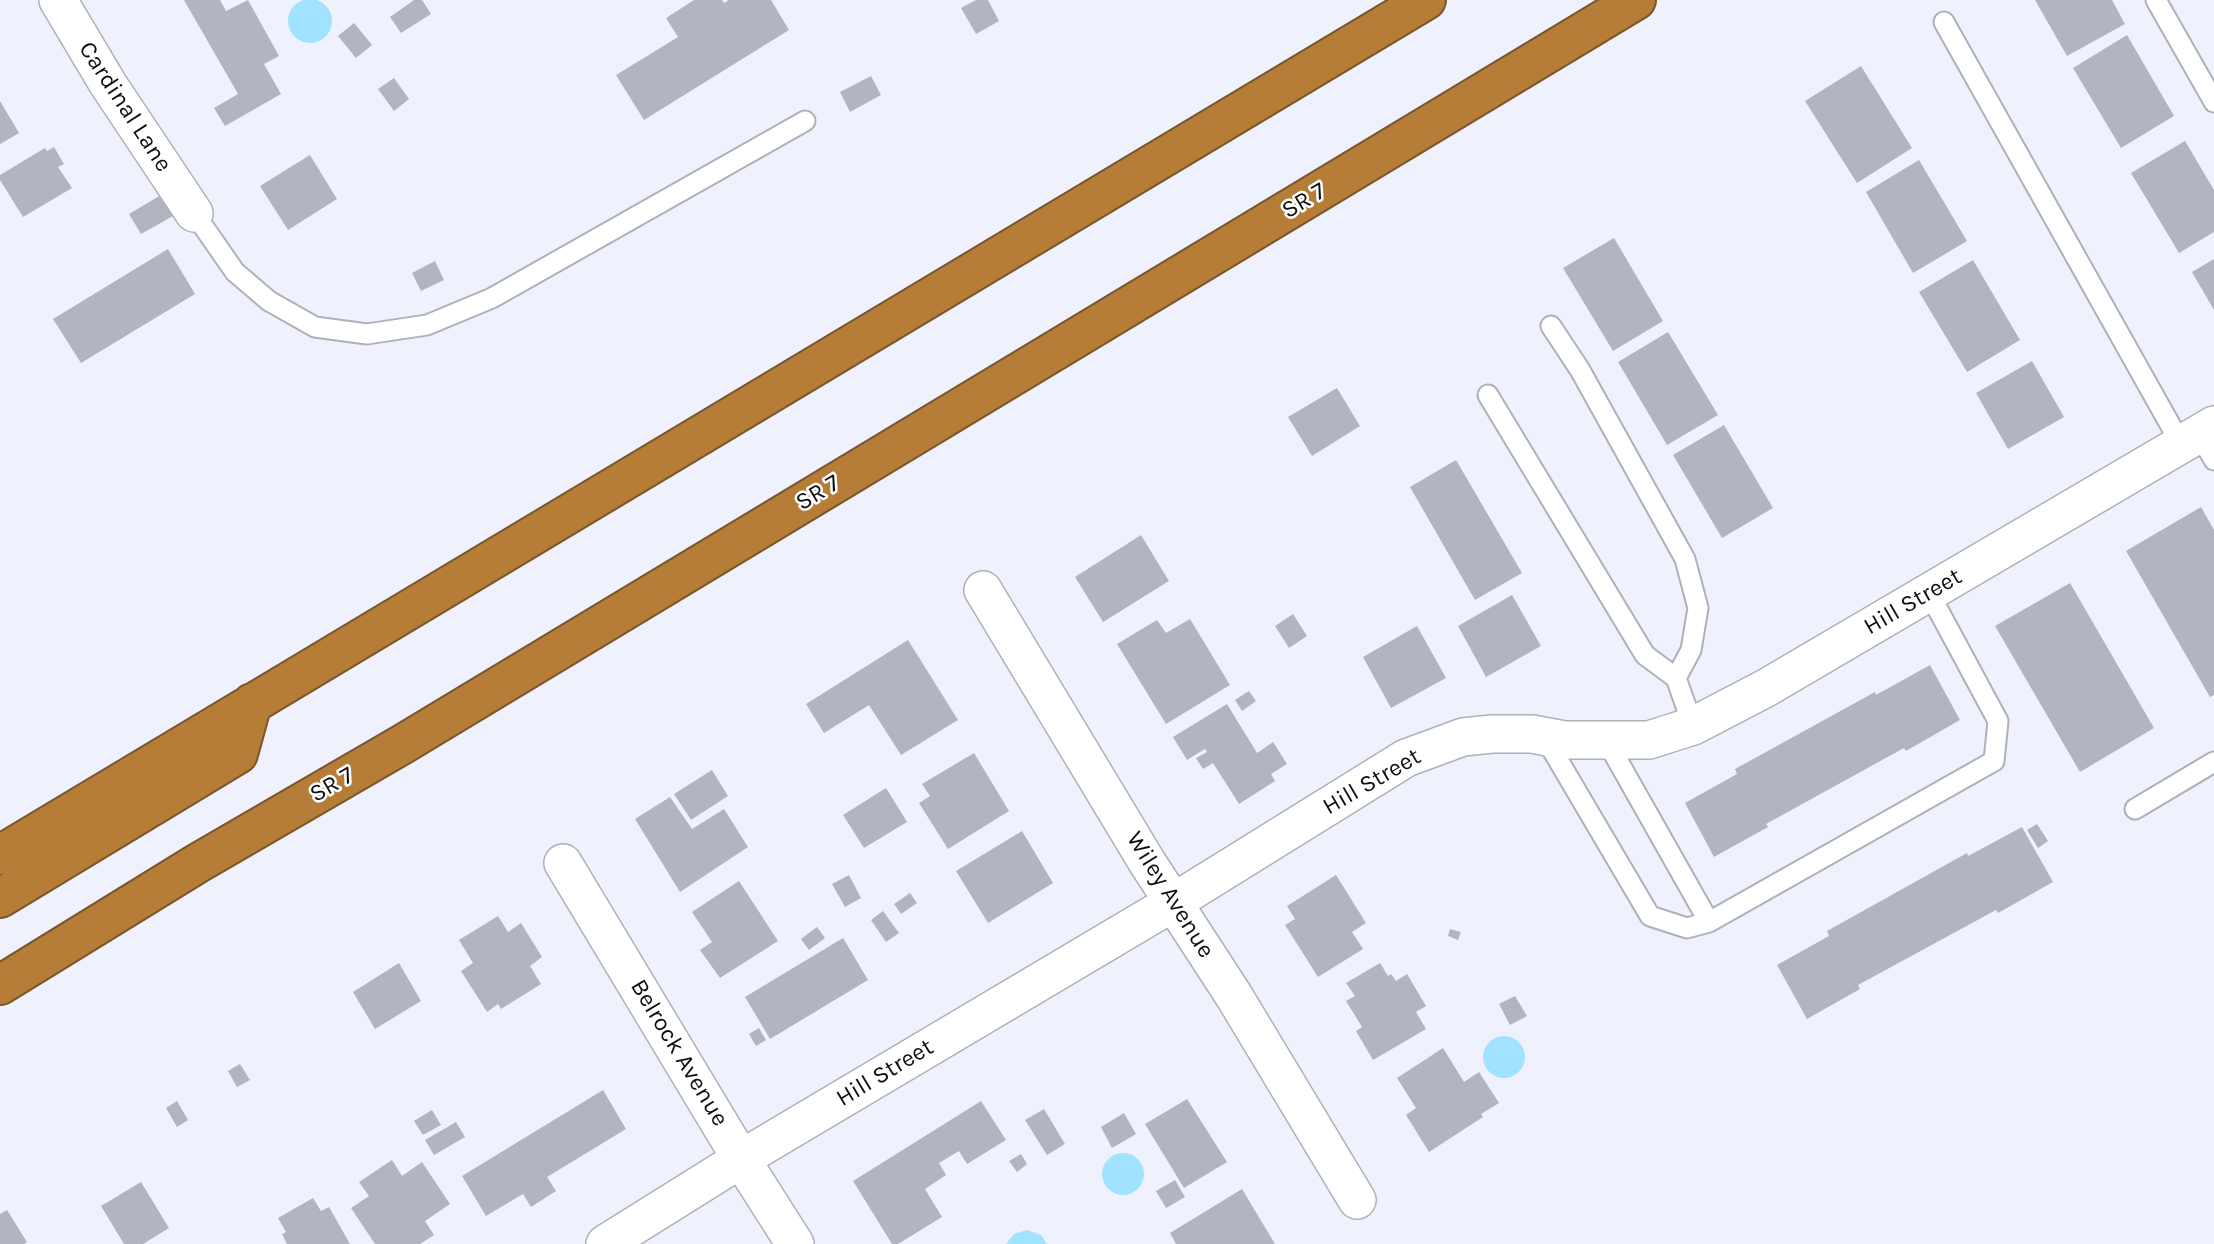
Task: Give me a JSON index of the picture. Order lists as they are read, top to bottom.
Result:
{
  "streets": {
    "highway": ["SR 7"],
    "street": [
      "Cardinal Lane",
      "Hill Street",
      "Wiley Avenue",
      "Belrock Avenue"
    ]
  },
  "crossings": [
    ["Hill Street", "Wiley Avenue"],
    ["Hill Street", "Belrock Avenue"]
  ]
}
